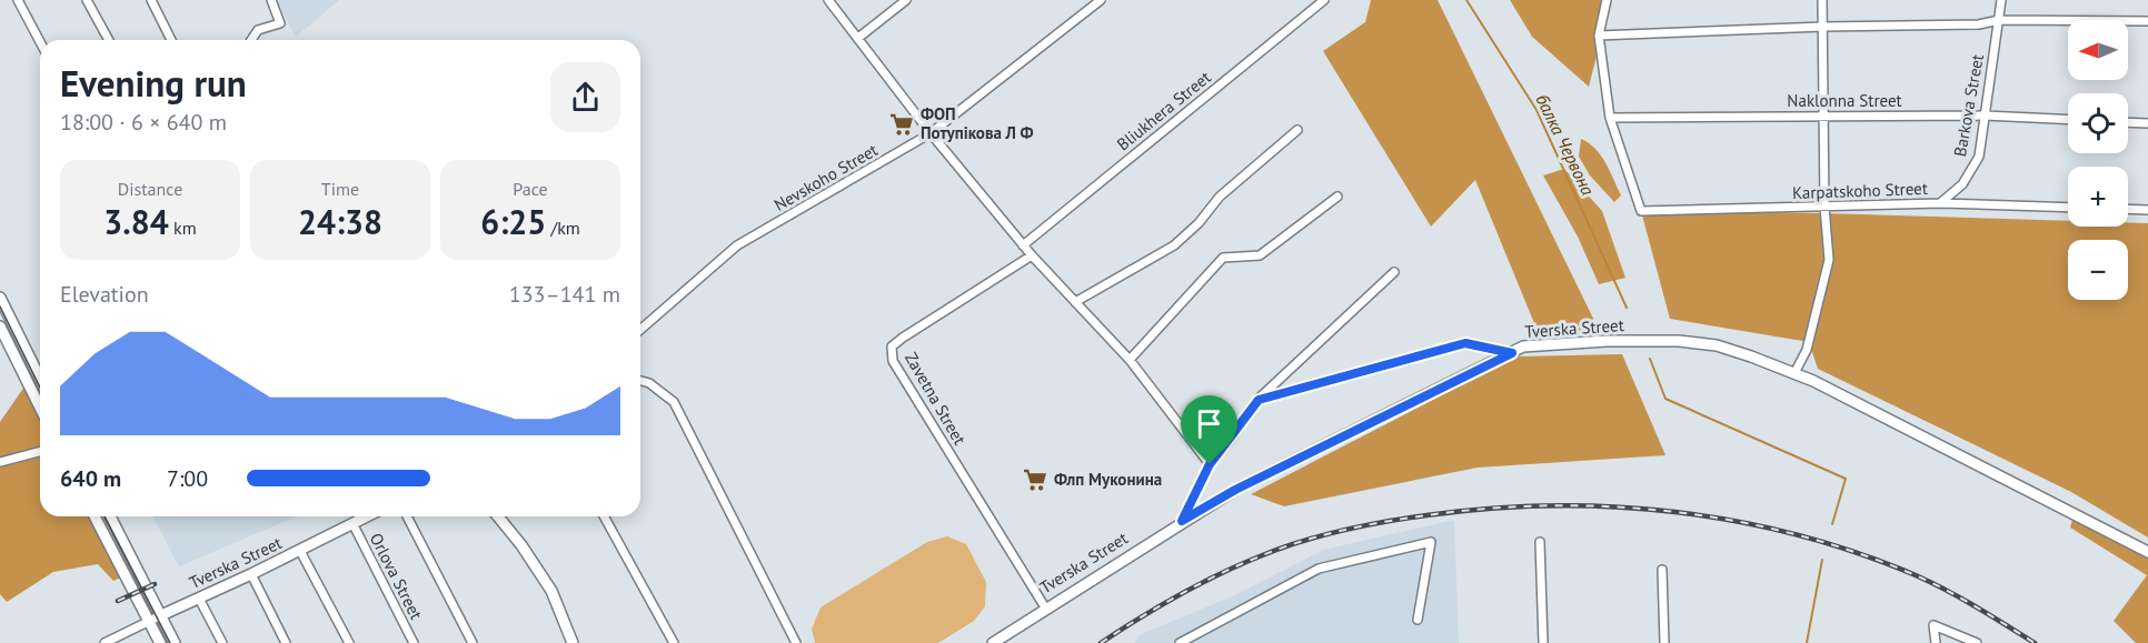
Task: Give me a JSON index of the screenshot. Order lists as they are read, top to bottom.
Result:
{
  "streets": {
    "main road": ["Tverska Street"],
    "street": [
      "Naklonna Street",
      "Barkova Street",
      "Bliukhera Street",
      "Nevskoho Street",
      "Karpatskoho Street",
      "Zavetna Street",
      "Orlova Street"
    ]
  },
  "crossings": [
    ["Naklonna Street", "Barkova Street"],
    ["Naklonna Street", "Karpatskoho Street"],
    ["Barkova Street", "Karpatskoho Street"],
    ["Tverska Street", "Zavetna Street"],
    ["Tverska Street", "Orlova Street"]
  ],
  "water": ["балка Червона"],
  "places": {
    "supermarket": ["ФОП Потупікова Л Ф", "Флп Муконина"]
  },
  "north": "left",
  "page": {
    "map_buttons": ["+", "−"],
    "heading": ["Evening run", "18:00 · 6 × 640 m"],
    "stats": [
      ["Distance", "3.84 km"],
      ["Time", "24:38"],
      ["Pace", "6:25 /km"]
    ],
    "chart": ["Elevation", "133–141 m"],
    "list": [
      {
        "name": "640 m",
        "note": "7:00"
      }
    ]
  }
}
